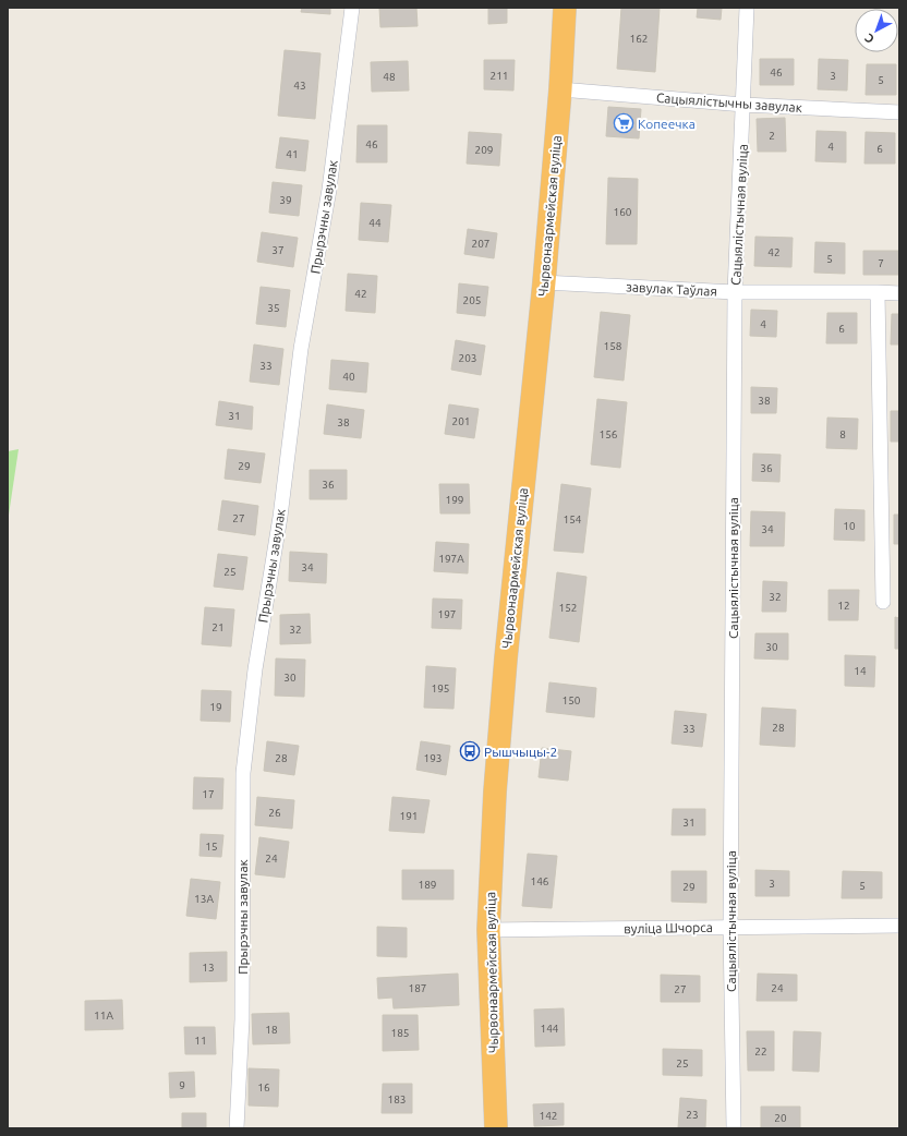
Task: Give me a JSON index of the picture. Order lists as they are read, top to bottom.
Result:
{
  "streets": {
    "highway": ["Чырвонаармейская вуліца"],
    "street": [
      "Сацыялістычны завулак",
      "Сацыялістычная вуліца",
      "Прырэчны завулак",
      "завулак Таўлая",
      "вуліца Шчорса"
    ]
  },
  "crossings": [
    ["Сацыялістычны завулак", "Сацыялістычная вуліца"],
    ["Сацыялістычны завулак", "Чырвонаармейская вуліца"],
    ["Сацыялістычная вуліца", "завулак Таўлая"],
    ["Сацыялістычная вуліца", "вуліца Шчорса"],
    ["Чырвонаармейская вуліца", "завулак Таўлая"],
    ["Чырвонаармейская вуліца", "вуліца Шчорса"]
  ],
  "places": {
    "supermarket": ["Копеечка"],
    "bus stop": ["Рышчыцы-2"]
  },
  "house_numbers": [
    "162",
    "46",
    "211",
    "3",
    "48",
    "5",
    "43",
    "2",
    "46",
    "4",
    "6",
    "209",
    "41",
    "39",
    "160",
    "44",
    "207",
    "37",
    "42",
    "5",
    "7",
    "42",
    "205",
    "35",
    "4",
    "6",
    "158",
    "203",
    "33",
    "40",
    "38",
    "31",
    "201",
    "38",
    "156",
    "8",
    "29",
    "36",
    "36",
    "199",
    "27",
    "154",
    "10",
    "34",
    "197А",
    "34",
    "25",
    "32",
    "12",
    "152",
    "197",
    "21",
    "32",
    "30",
    "14",
    "30",
    "195",
    "150",
    "19",
    "28",
    "33",
    "28",
    "193",
    "17",
    "26",
    "191",
    "31",
    "15",
    "24",
    "146",
    "3",
    "189",
    "5",
    "29",
    "13А",
    "13",
    "187",
    "24",
    "27",
    "11А",
    "144",
    "18",
    "185",
    "11",
    "22",
    "25",
    "9",
    "16",
    "183",
    "23",
    "142",
    "20"
  ],
  "north": "bottom left"
}
